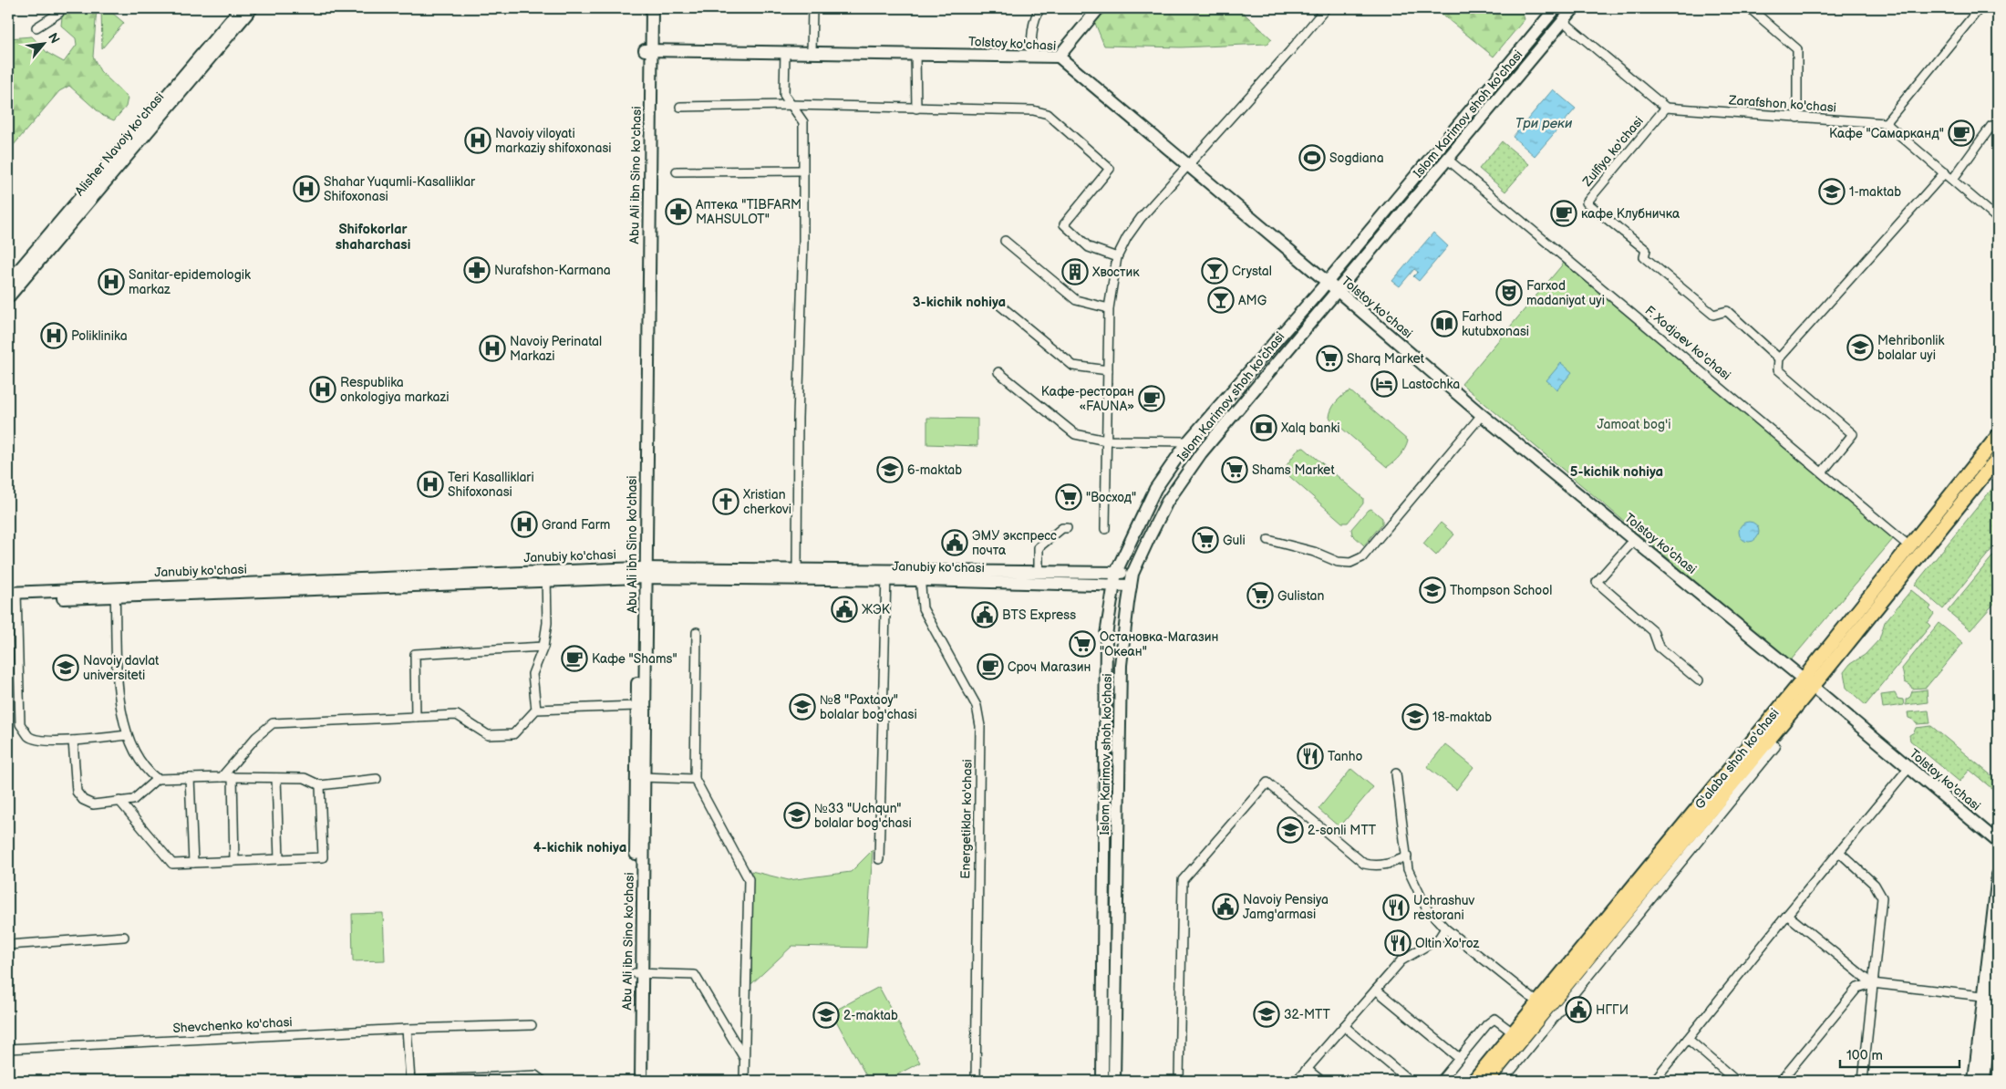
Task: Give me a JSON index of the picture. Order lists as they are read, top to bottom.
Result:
{
  "streets": {
    "main road": [
      "Tolstoy ko'chasi",
      "Islom Karimov shoh ko'chasi",
      "Alisher Navoiy ko'chasi",
      "Abu Ali ibn Sino ko'chasi",
      "Janubiy ko'chasi",
      "G'alaba shoh ko'chasi"
    ],
    "street": [
      "Zarafshon ko'chasi",
      "Zulfiya ko'chasi",
      "F. Xodjaev ko'chasi",
      "Energetiklar ko'chasi",
      "Shevchenko ko'chasi"
    ]
  },
  "crossings": [
    ["Tolstoy ko'chasi", "Islom Karimov shoh ko'chasi"],
    ["Tolstoy ko'chasi", "Abu Ali ibn Sino ko'chasi"],
    ["Tolstoy ko'chasi", "G'alaba shoh ko'chasi"],
    ["Zarafshon ko'chasi", "Zulfiya ko'chasi"],
    ["Islom Karimov shoh ko'chasi", "F. Xodjaev ko'chasi"],
    ["Islom Karimov shoh ko'chasi", "Janubiy ko'chasi"],
    ["Abu Ali ibn Sino ko'chasi", "Janubiy ko'chasi"],
    ["F. Xodjaev ko'chasi", "G'alaba shoh ko'chasi"],
    ["Janubiy ko'chasi", "Energetiklar ko'chasi"]
  ],
  "districts": [
    "Shifokorlar shaharchasi",
    "3-kichik nohiya",
    "5-kichik nohiya",
    "4-kichik nohiya"
  ],
  "water": ["Три реки"],
  "parks": ["Jamoat bog'i"],
  "places": {
    "cafe": [
      "Кафе \"Самарканд\"",
      "кафе Клубничка",
      "Кафе-ресторан «FAUNA»",
      "Кафе \"Shams\"",
      "Сроч Магазин"
    ],
    "hospital": [
      "Navoiy viloyati markaziy shifoxonasi",
      "Shahar Yuqumli-Kasalliklar Shifoxonasi",
      "Sanitar-epidemologik markaz",
      "Poliklinika",
      "Navoiy Perinatal Markazi",
      "Respublika onkologiya markazi",
      "Teri Kasalliklari Shifoxonasi",
      "Grand Farm"
    ],
    "sports": ["Sogdiana"],
    "school or university": [
      "1-maktab",
      "Mehribonlik bolalar uyi",
      "6-maktab",
      "Thompson School",
      "Navoiy davlat universiteti",
      "№8 \"Paxtaoy\" bolalar bog'chasi",
      "18-maktab",
      "№33 \"Uchqun\" bolalar bog'chasi",
      "2-sonli MTT",
      "32-MTT",
      "2-maktab"
    ],
    "pharmacy": ["Аптека \"TIBFARM MAHSULOT\"", "Nurafshon-Karmana"],
    "bar": ["Crystal", "AMG"],
    "building": ["Хвостик"],
    "theatre": ["Farxod madaniyat uyi"],
    "library": ["Farhod kutubxonasi"],
    "supermarket": [
      "Sharq Market",
      "Shams Market",
      "\"Восход\"",
      "Guli",
      "Gulistan",
      "Остановка-Магазин \"Океан\""
    ],
    "hotel": ["Lastochka"],
    "bank": ["Xalq banki"],
    "church": ["Xristian cherkovi"],
    "public building": [
      "ЭМУ экспресс почта",
      "ЖЭК",
      "BTS Express",
      "Navoiy Pensiya Jamg'armasi",
      "НГГИ"
    ],
    "restaurant": ["Tanho", "Uchrashuv restorani", "Oltin Xo'roz"]
  },
  "scale_bar": "100 m",
  "north": "top right"
}
